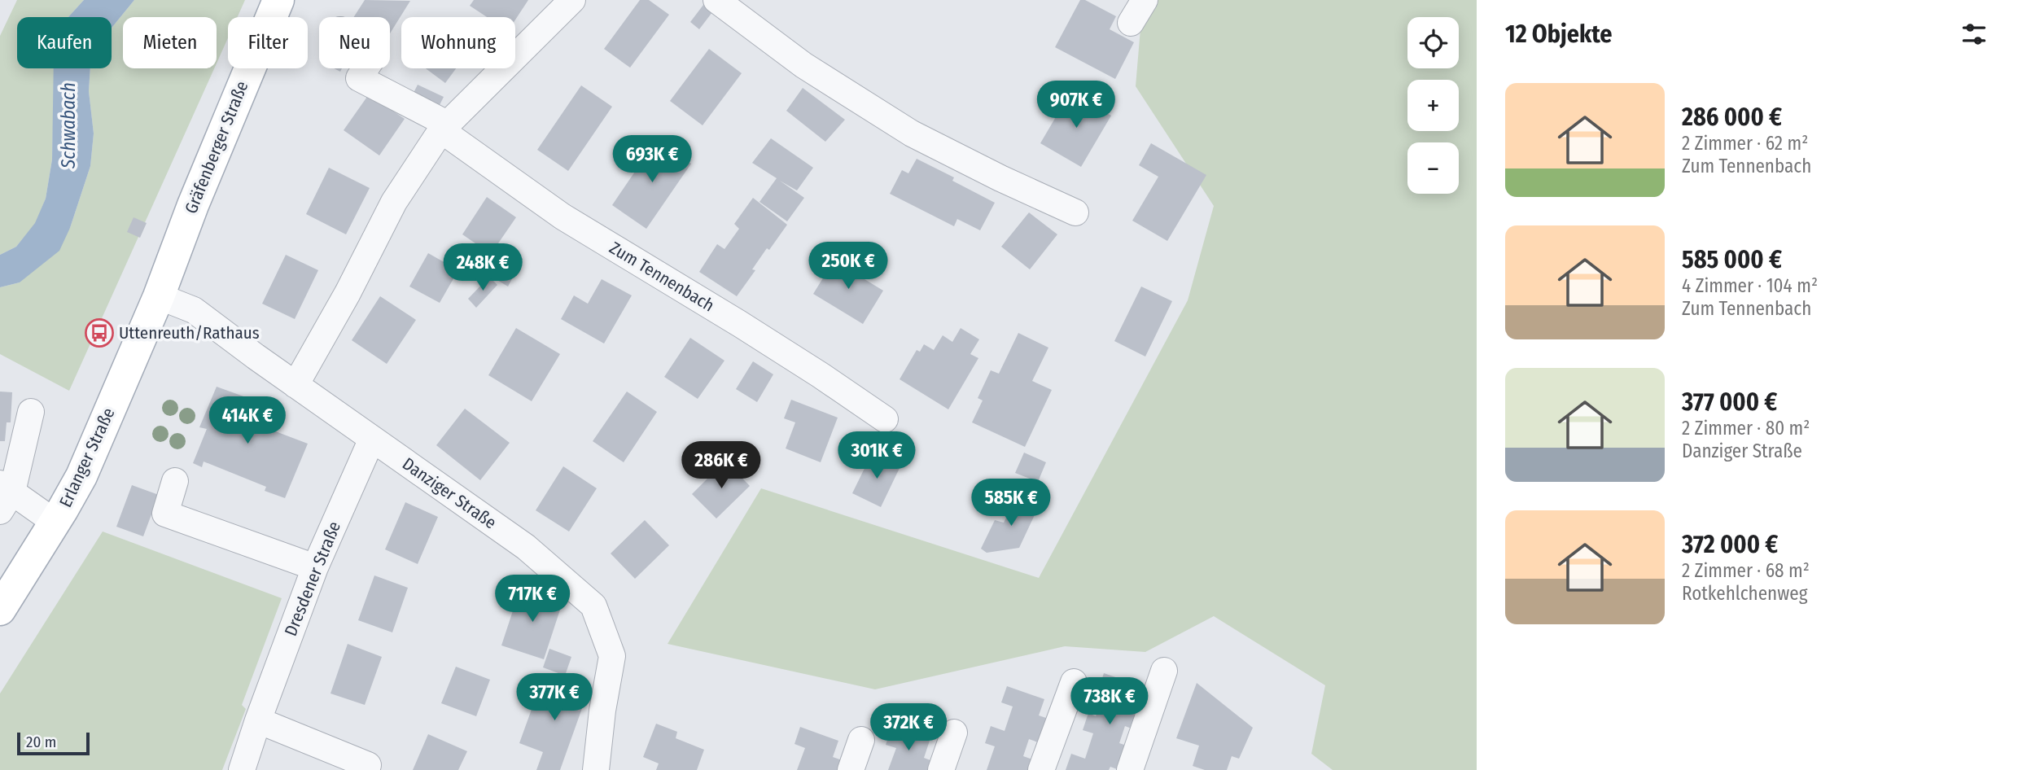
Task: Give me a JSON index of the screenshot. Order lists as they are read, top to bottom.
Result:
{
  "streets": {
    "main road": ["Gräfenberger Straße", "Erlanger Straße"],
    "street": ["Zum Tennenbach", "Danziger Straße", "Dresdener Straße"]
  },
  "crossings": [
    ["Gräfenberger Straße", "Erlanger Straße"],
    ["Gräfenberger Straße", "Danziger Straße"],
    ["Erlanger Straße", "Danziger Straße"],
    ["Danziger Straße", "Dresdener Straße"]
  ],
  "water": ["Schwabach"],
  "places": {
    "bus stop": ["Uttenreuth/Rathaus"]
  },
  "scale_bar": "20 m",
  "page": {
    "heading": "12 Objekte",
    "map_buttons": ["+", "−"],
    "chip": [
      "Kaufen",
      "Mieten",
      "Filter",
      "Neu",
      "Wohnung"
    ],
    "list": [
      {
        "name": "286 000 €",
        "note": "2 Zimmer · 62 m² · Zum Tennenbach"
      },
      {
        "name": "585 000 €",
        "note": "4 Zimmer · 104 m² · Zum Tennenbach"
      },
      {
        "name": "377 000 €",
        "note": "2 Zimmer · 80 m² · Danziger Straße"
      },
      {
        "name": "372 000 €",
        "note": "2 Zimmer · 68 m² · Rotkehlchenweg"
      }
    ],
    "price": [
      "907K €",
      "693K €",
      "250K €",
      "248K €",
      "414K €",
      "301K €",
      "286K €",
      "585K €",
      "717K €",
      "377K €",
      "738K €",
      "372K €"
    ],
    "scale": "20 m"
  }
}
